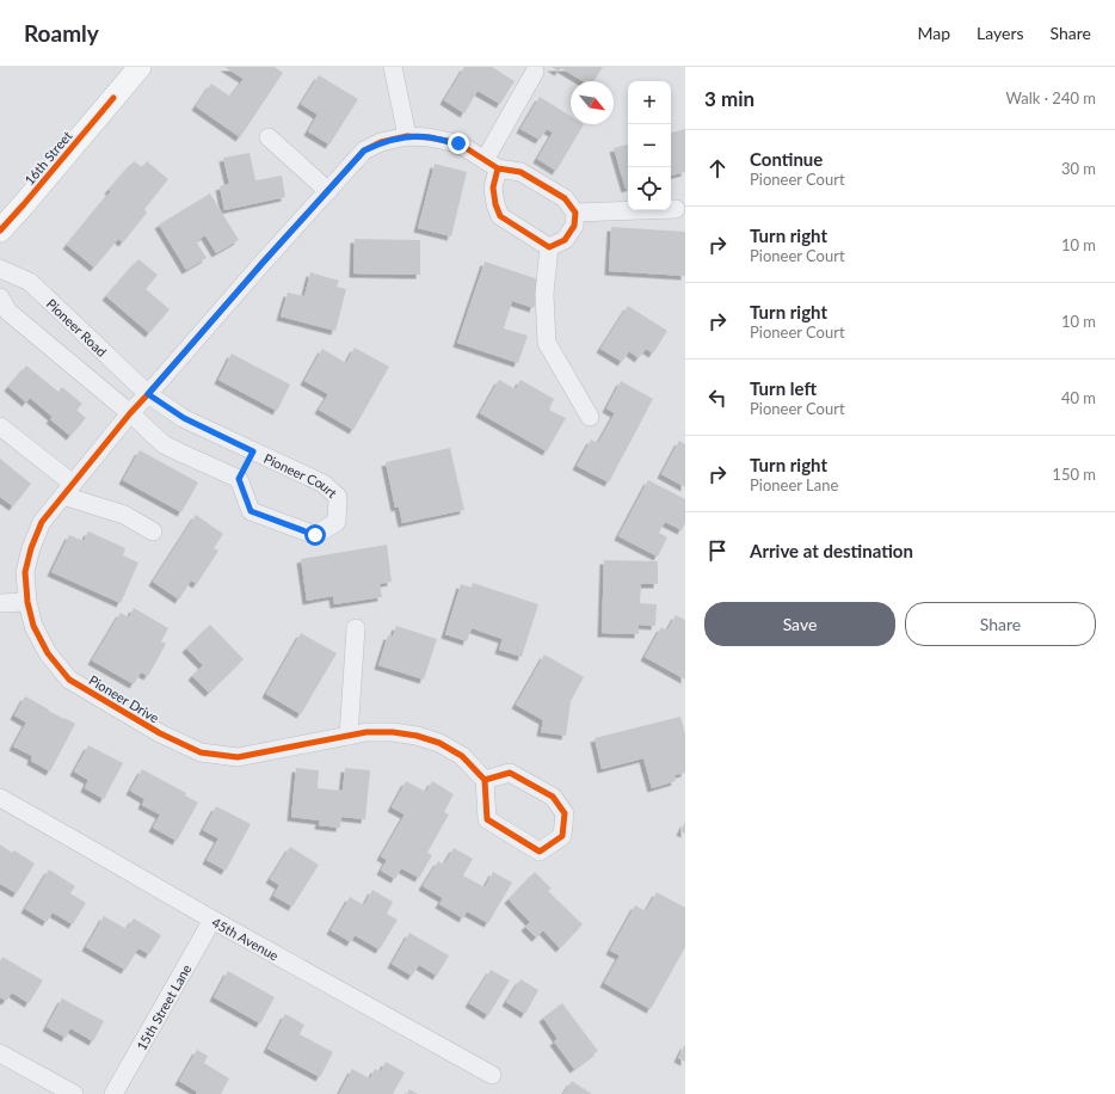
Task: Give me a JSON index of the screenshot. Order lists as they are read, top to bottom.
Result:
{
  "streets": {
    "main road": ["16th Street"],
    "street": [
      "Pioneer Road",
      "Pioneer Court",
      "Pioneer Drive",
      "45th Avenue",
      "15th Street Lane"
    ]
  },
  "crossings": [
    ["Pioneer Road", "Pioneer Court"],
    ["Pioneer Road", "Pioneer Drive"],
    ["Pioneer Court", "Pioneer Drive"],
    ["45th Avenue", "15th Street Lane"]
  ],
  "north": "bottom right",
  "page": {
    "header": "Roamly",
    "nav": ["Map", "Layers", "Share"],
    "heading": ["3 min", "Walk · 240 m"],
    "map_buttons": ["+", "−"],
    "list": [
      ["Continue", "Pioneer Court", "30 m"],
      ["Turn right", "Pioneer Court", "10 m"],
      ["Turn right", "Pioneer Court", "10 m"],
      ["Turn left", "Pioneer Court", "40 m"],
      ["Turn right", "Pioneer Lane", "150 m"],
      "Arrive at destination"
    ],
    "buttons": ["Save", "Share"]
  }
}
